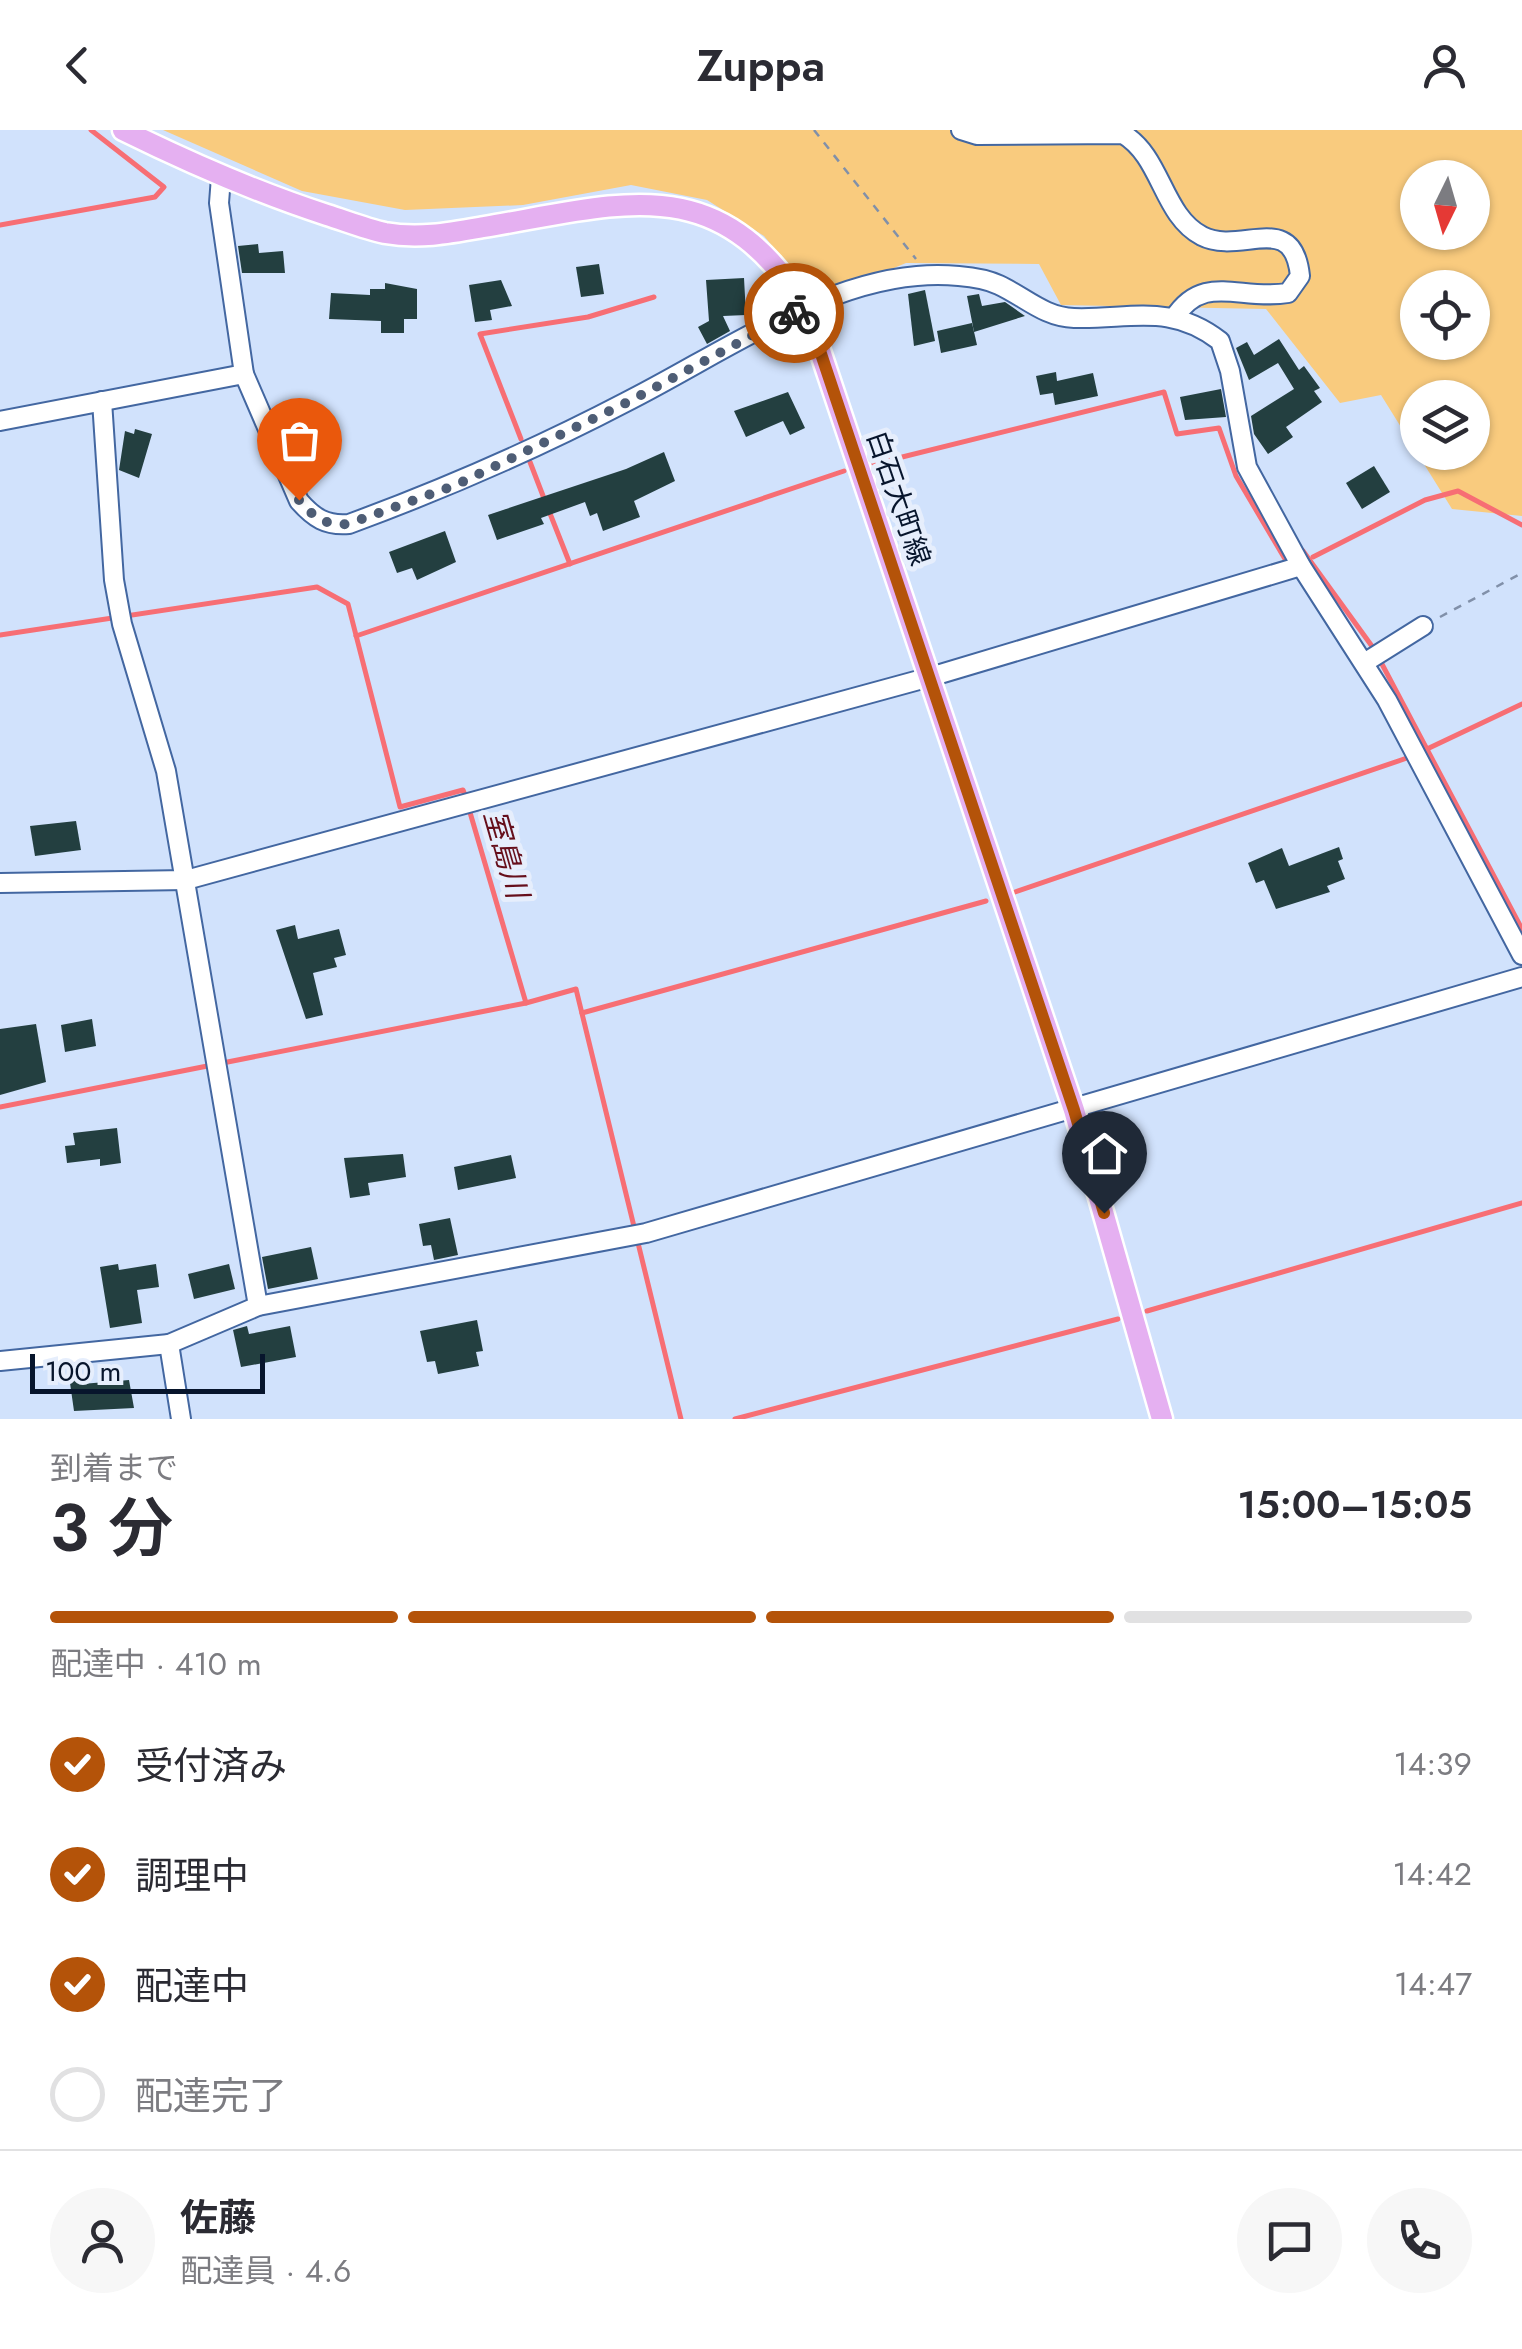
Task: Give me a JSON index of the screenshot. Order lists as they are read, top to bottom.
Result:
{
  "streets": {
    "main road": ["白石大町線"]
  },
  "water": ["室島川"],
  "scale_bar": "100 m",
  "north": "bottom",
  "page": {
    "header": "Zuppa",
    "scale": "100 m",
    "heading": ["3 分", "到着まで", "15:00–15:05"],
    "panel": ["佐藤", "配達員 · 4.6"],
    "bar": "配達中 · 410 m",
    "list": [
      ["受付済み", "14:39"],
      ["調理中", "14:42"],
      ["配達中", "14:47"],
      "配達完了"
    ]
  }
}
